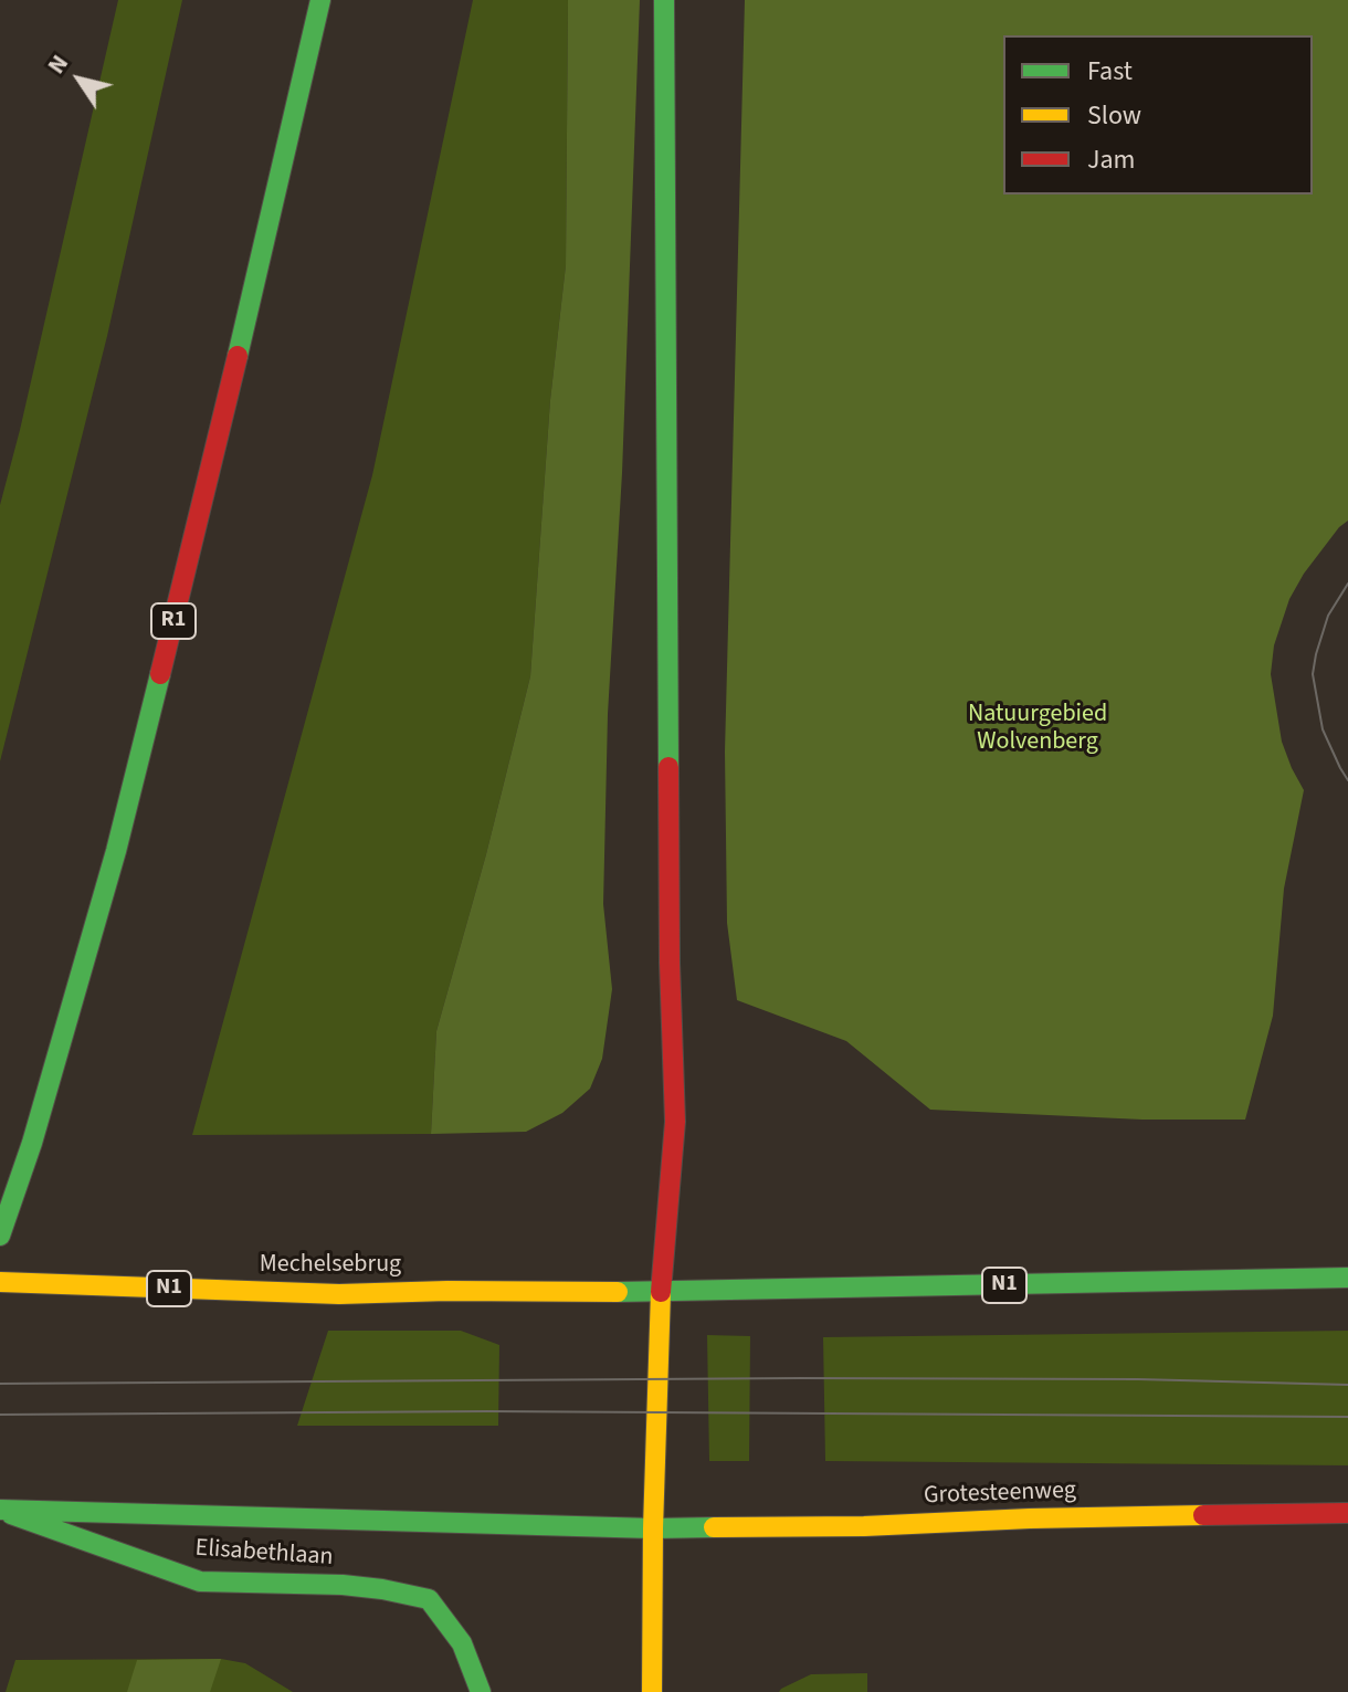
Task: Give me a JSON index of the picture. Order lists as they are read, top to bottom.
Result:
{
  "streets": {
    "main road": [
      "R1",
      "Mechelsebrug",
      "N1",
      "Grotesteenweg",
      "Elisabethlaan"
    ]
  },
  "crossings": [
    ["Mechelsebrug", "N1"]
  ],
  "parks": ["Natuurgebied Wolvenberg"],
  "legend": ["Fast", "Slow", "Jam"],
  "north": "top left"
}
